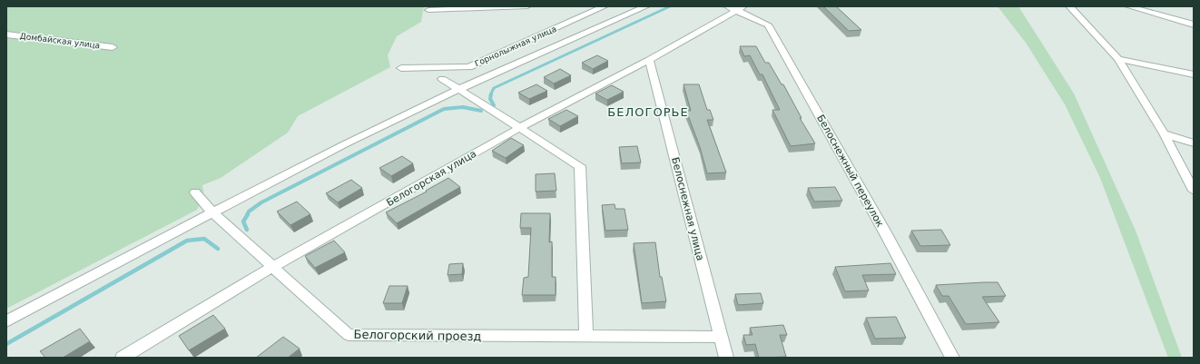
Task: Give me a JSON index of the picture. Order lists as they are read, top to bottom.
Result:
{
  "streets": {
    "street": [
      "Домбайская улица",
      "Горнолыжная улица",
      "Белоснежный переулок",
      "Белогорская улица",
      "Белоснежная улица",
      "Белогорский проезд"
    ]
  },
  "crossings": [
    ["Белоснежный переулок", "Белогорская улица"],
    ["Белогорская улица", "Белоснежная улица"],
    ["Белогорская улица", "Белогорский проезд"],
    ["Белоснежная улица", "Белогорский проезд"]
  ],
  "districts": ["БЕЛОГОРЬЕ"]
}
